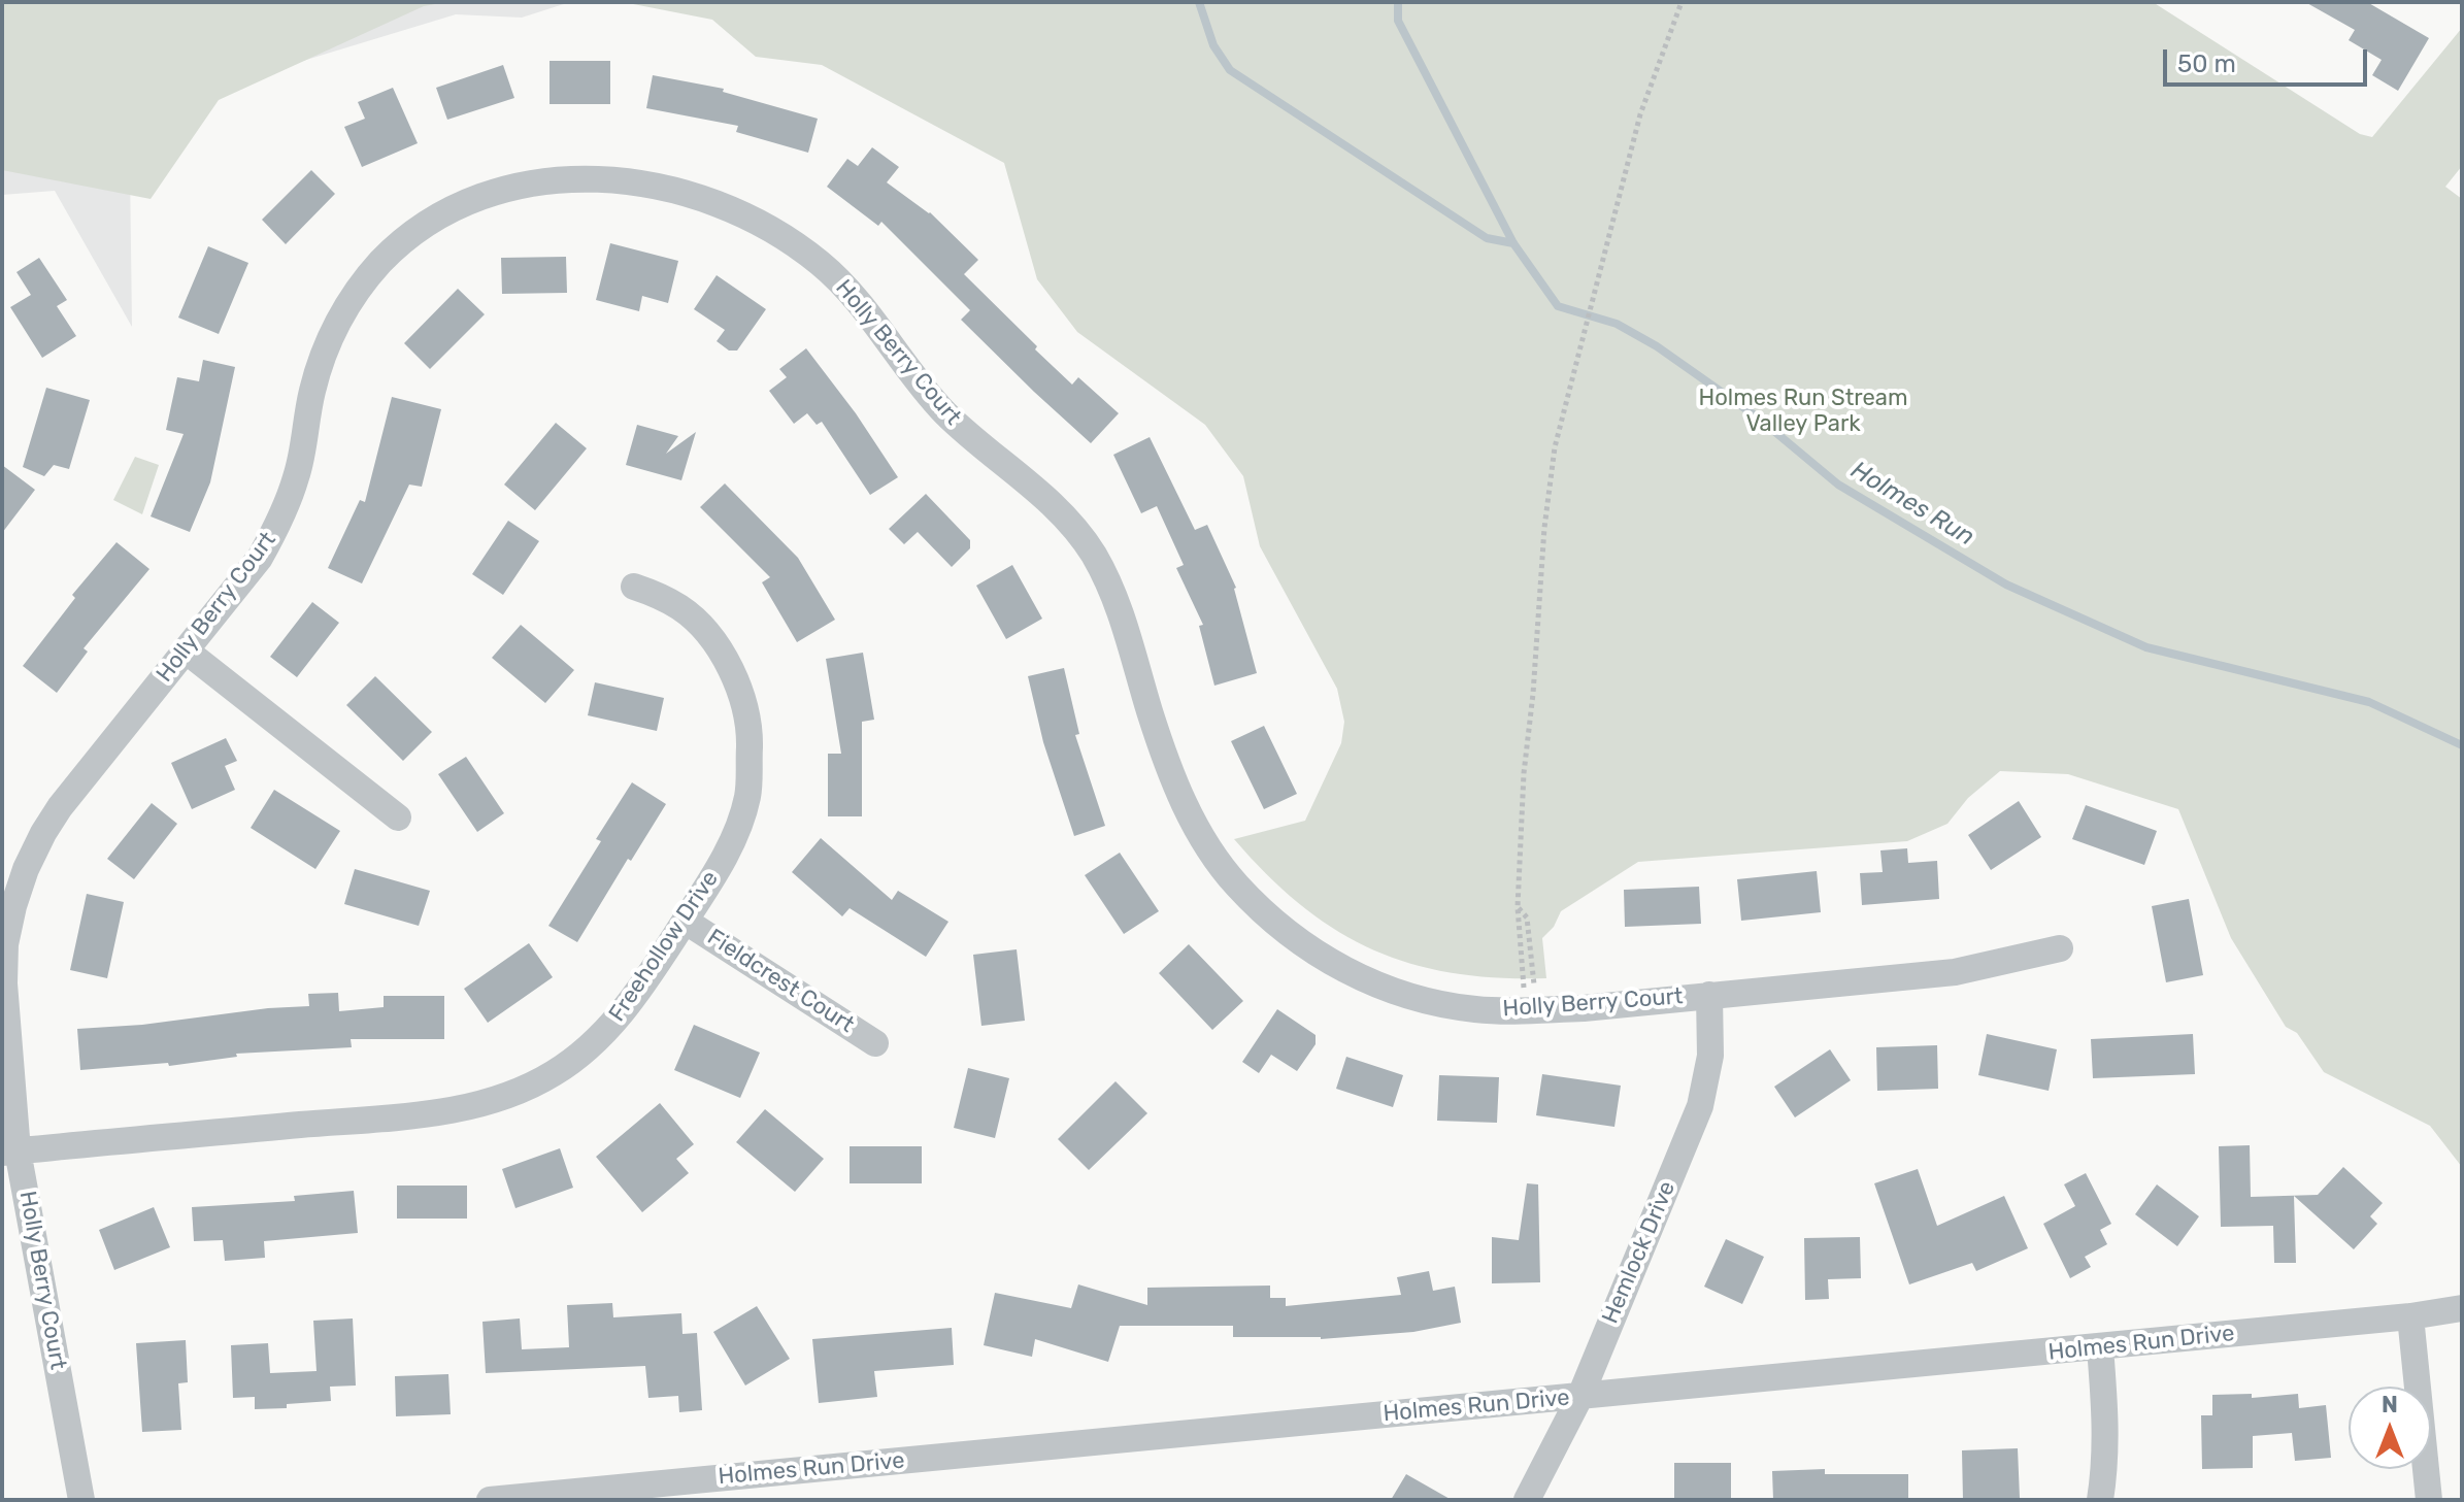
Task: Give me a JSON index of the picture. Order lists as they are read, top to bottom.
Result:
{
  "streets": {
    "street": [
      "Holly Berry Court",
      "Freehollow Drive",
      "Fieldcrest Court",
      "Hemlock Drive",
      "Holmes Run Drive"
    ]
  },
  "crossings": [
    ["Holly Berry Court", "Freehollow Drive"],
    ["Holly Berry Court", "Hemlock Drive"],
    ["Freehollow Drive", "Fieldcrest Court"],
    ["Hemlock Drive", "Holmes Run Drive"]
  ],
  "water": ["Holmes Run"],
  "parks": ["Holmes Run Stream Valley Park"],
  "scale_bar": "50 m",
  "north": "top"
}
